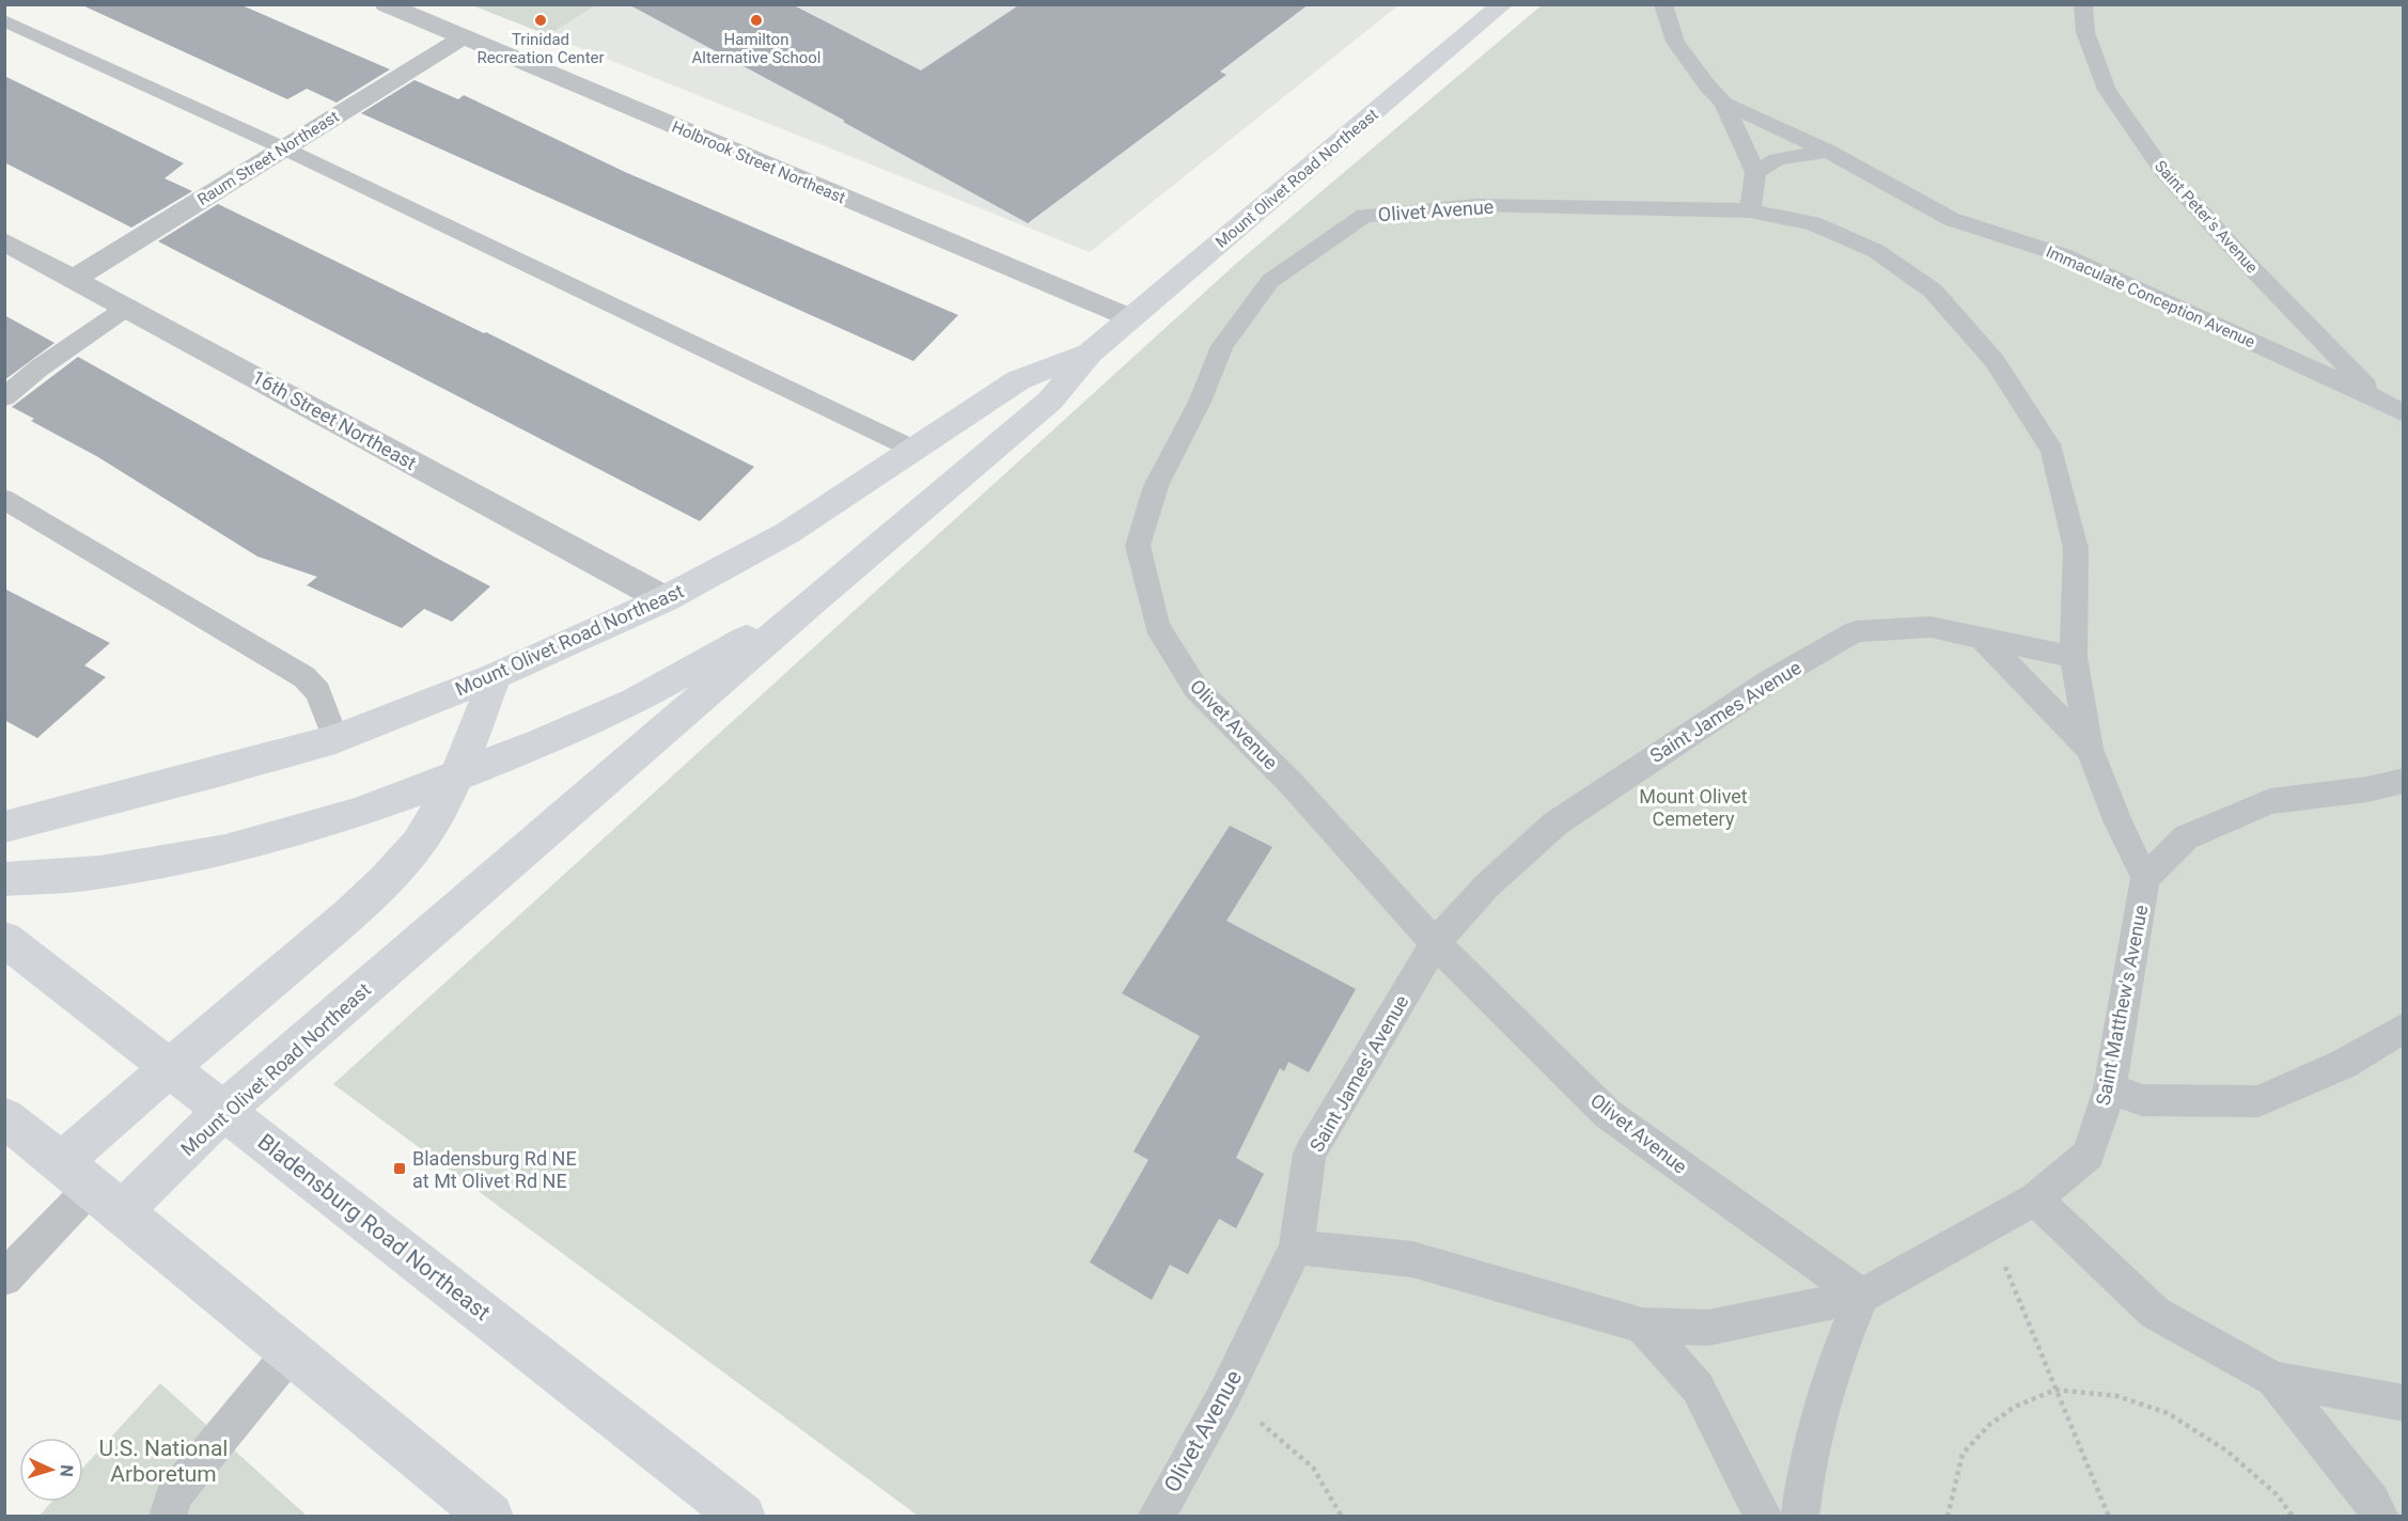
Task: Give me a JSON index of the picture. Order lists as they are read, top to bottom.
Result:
{
  "streets": {
    "main road": ["Mount Olivet Road Northeast", "Bladensburg Road Northeast"],
    "street": ["Raum Street Northeast", "Holbrook Street Northeast", "16th Street Northeast"],
    "lane": [
      "Olivet Avenue",
      "Saint Peter's Avenue",
      "Immaculate Conception Avenue",
      "Saint James Avenue",
      "Saint Matthew's Avenue",
      "Saint James' Avenue"
    ]
  },
  "crossings": [
    ["Raum Street Northeast", "Holbrook Street Northeast"],
    ["Raum Street Northeast", "16th Street Northeast"],
    ["Holbrook Street Northeast", "Mount Olivet Road Northeast"],
    ["Mount Olivet Road Northeast", "16th Street Northeast"],
    ["Mount Olivet Road Northeast", "Bladensburg Road Northeast"],
    ["Olivet Avenue", "Saint James Avenue"],
    ["Olivet Avenue", "Saint Matthew's Avenue"],
    ["Olivet Avenue", "Saint James' Avenue"],
    ["Saint Peter's Avenue", "Immaculate Conception Avenue"],
    ["Saint James Avenue", "Saint James' Avenue"]
  ],
  "parks": ["Mount Olivet Cemetery", "U.S. National Arboretum"],
  "places": {
    "other": ["Trinidad Recreation Center", "Hamilton Alternative School"],
    "transit": ["Bladensburg Rd NE at Mt Olivet Rd NE"]
  },
  "north": "right"
}
